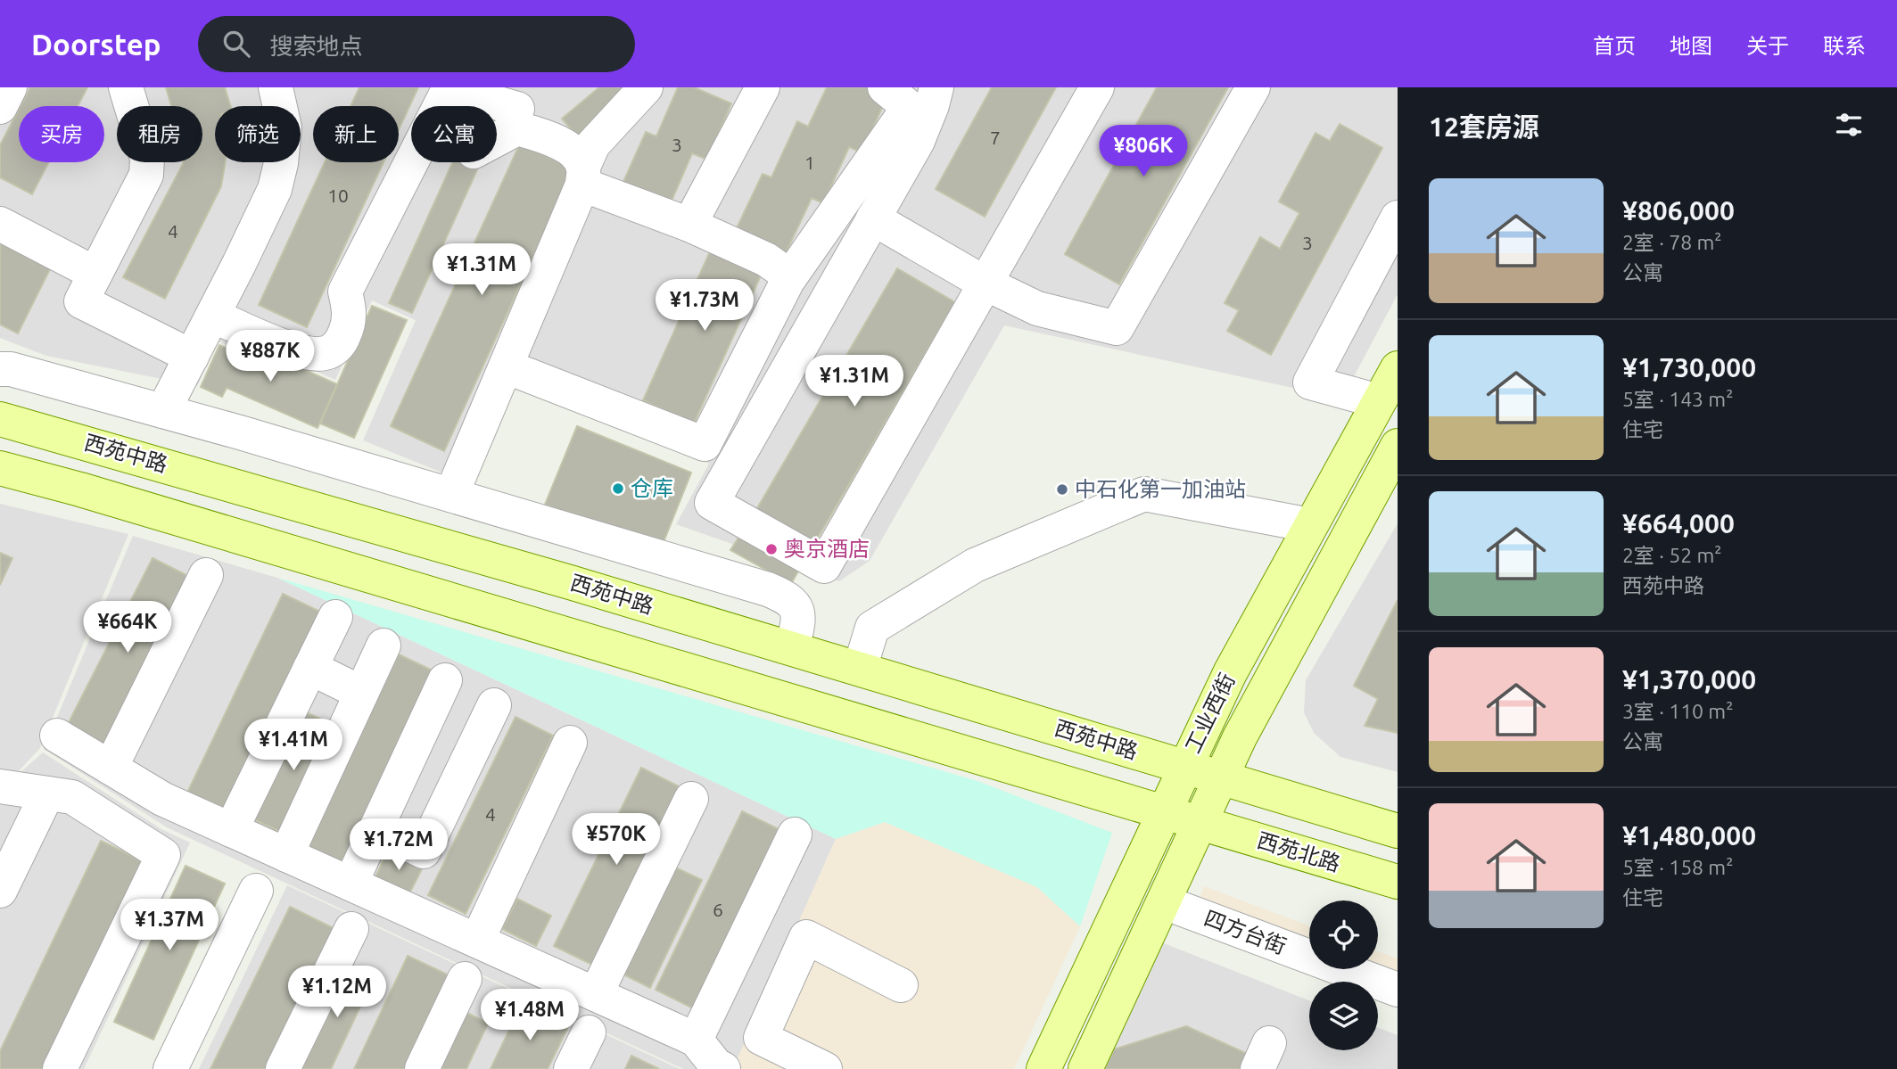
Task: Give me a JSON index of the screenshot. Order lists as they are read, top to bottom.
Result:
{
  "streets": {
    "main road": ["西苑中路", "工业西街", "西苑北路"],
    "street": ["四方台街"]
  },
  "crossings": [
    ["西苑中路", "工业西街"],
    ["工业西街", "西苑北路"],
    ["工业西街", "四方台街"]
  ],
  "places": ["仓库", "中石化第一加油站", "奥京酒店"],
  "house_numbers": [
    "7",
    "3",
    "1",
    "10",
    "4",
    "3",
    "4",
    "6"
  ],
  "page": {
    "header": "Doorstep",
    "search": "搜索地点",
    "nav": [
      "首页",
      "地图",
      "关于",
      "联系"
    ],
    "heading": "12套房源",
    "chip": [
      "买房",
      "租房",
      "筛选",
      "新上",
      "公寓"
    ],
    "price": [
      "¥806K",
      "¥1.31M",
      "¥1.73M",
      "¥887K",
      "¥1.31M",
      "¥664K",
      "¥1.41M",
      "¥570K",
      "¥1.72M",
      "¥1.37M",
      "¥1.12M",
      "¥1.48M"
    ],
    "list": [
      {
        "name": "¥806,000",
        "note": "2室 · 78 m² · 公寓"
      },
      {
        "name": "¥1,730,000",
        "note": "5室 · 143 m² · 住宅"
      },
      {
        "name": "¥664,000",
        "note": "2室 · 52 m² · 西苑中路"
      },
      {
        "name": "¥1,370,000",
        "note": "3室 · 110 m² · 公寓"
      },
      {
        "name": "¥1,480,000",
        "note": "5室 · 158 m² · 住宅"
      }
    ]
  }
}
